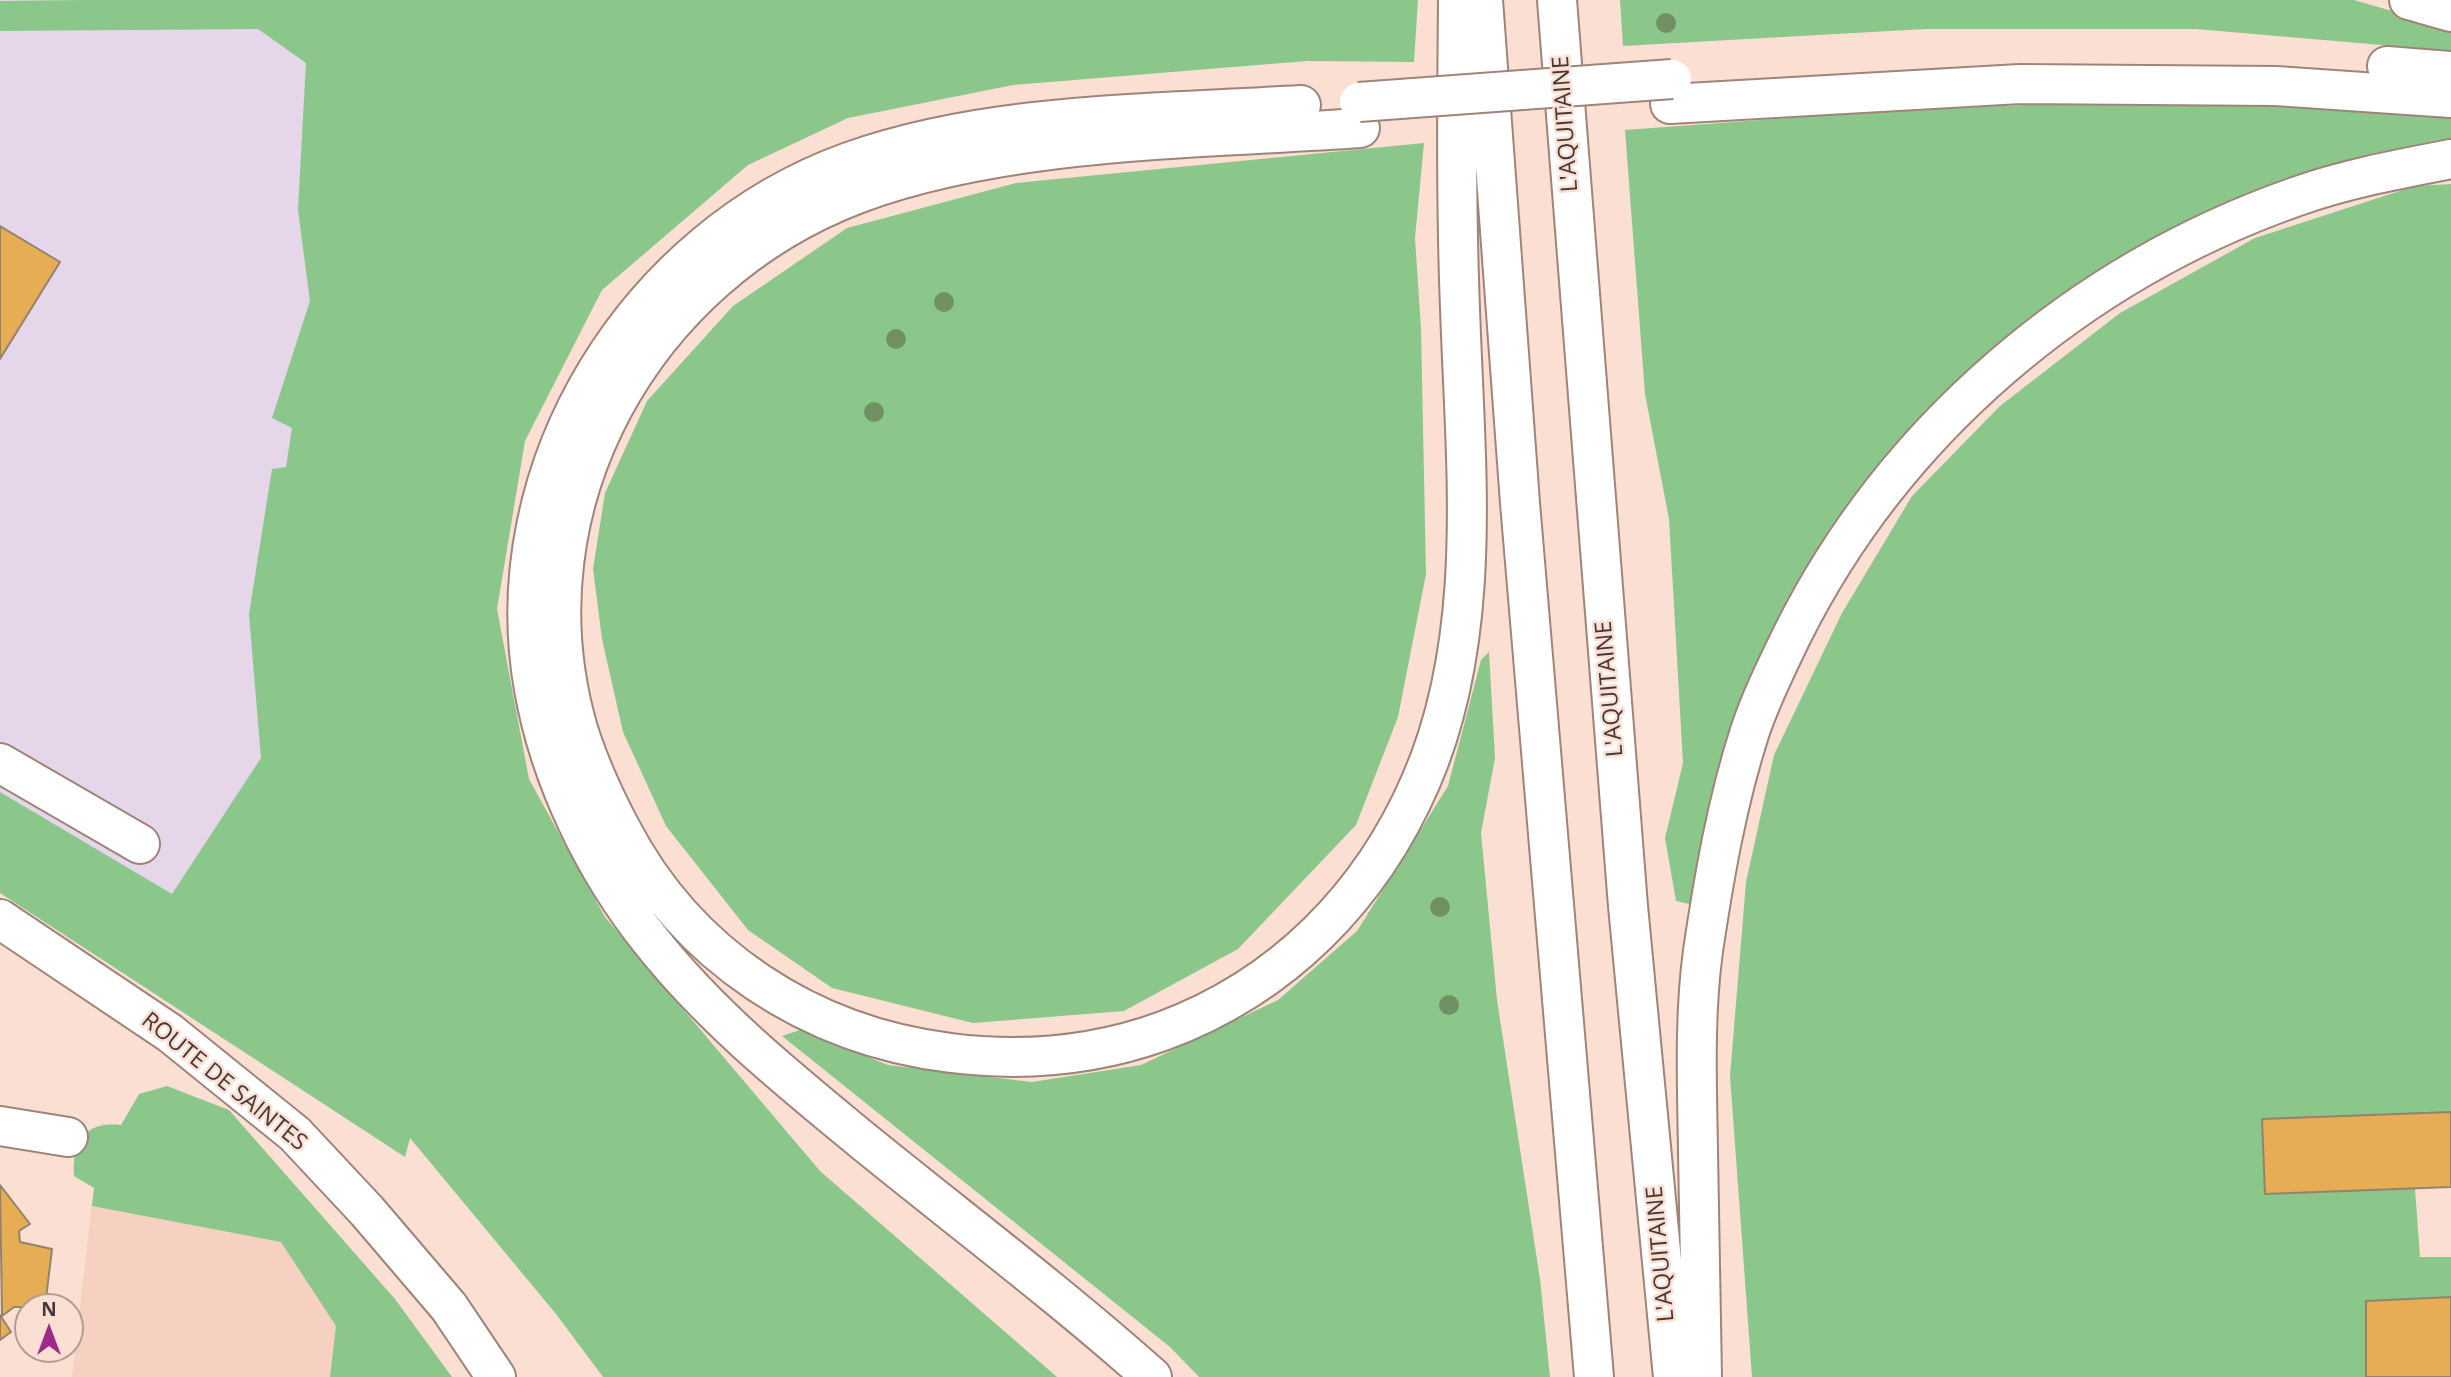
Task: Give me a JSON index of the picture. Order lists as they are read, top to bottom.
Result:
{
  "streets": {
    "main road": ["L'AQUITAINE", "ROUTE DE SAINTES"]
  },
  "north": "top"
}
